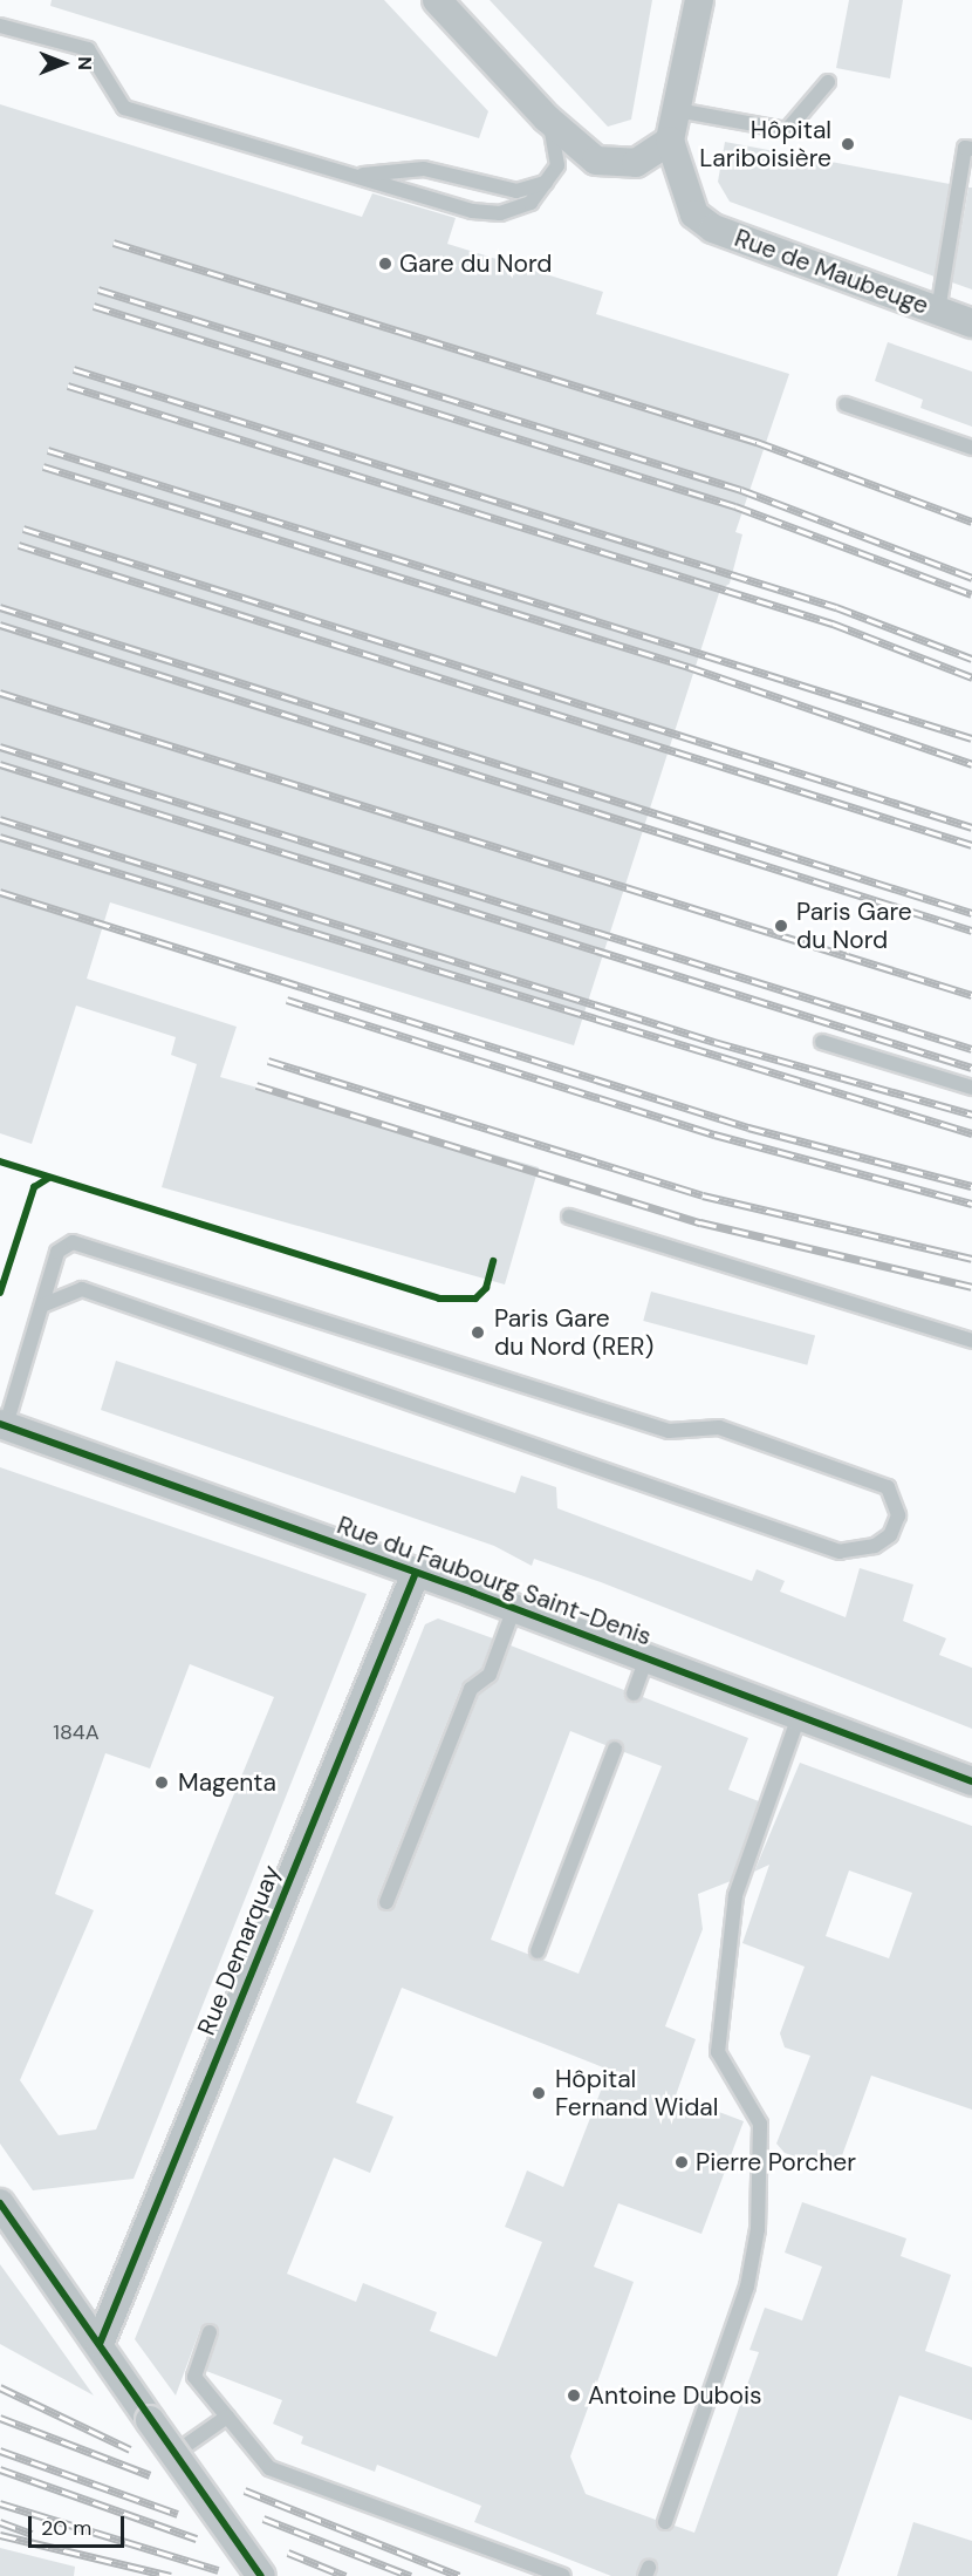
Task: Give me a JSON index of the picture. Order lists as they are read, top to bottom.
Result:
{
  "streets": {
    "street": ["Rue de Maubeuge", "Rue du Faubourg Saint-Denis", "Rue Demarquay"]
  },
  "crossings": [
    ["Rue du Faubourg Saint-Denis", "Rue Demarquay"]
  ],
  "places": [
    "Hôpital Lariboisière",
    "Gare du Nord",
    "Paris Gare du Nord",
    "Paris Gare du Nord (RER)",
    "Magenta",
    "Hôpital Fernand Widal",
    "Pierre Porcher",
    "Antoine Dubois"
  ],
  "house_numbers": ["184A"],
  "scale_bar": "20 m",
  "north": "right"
}
